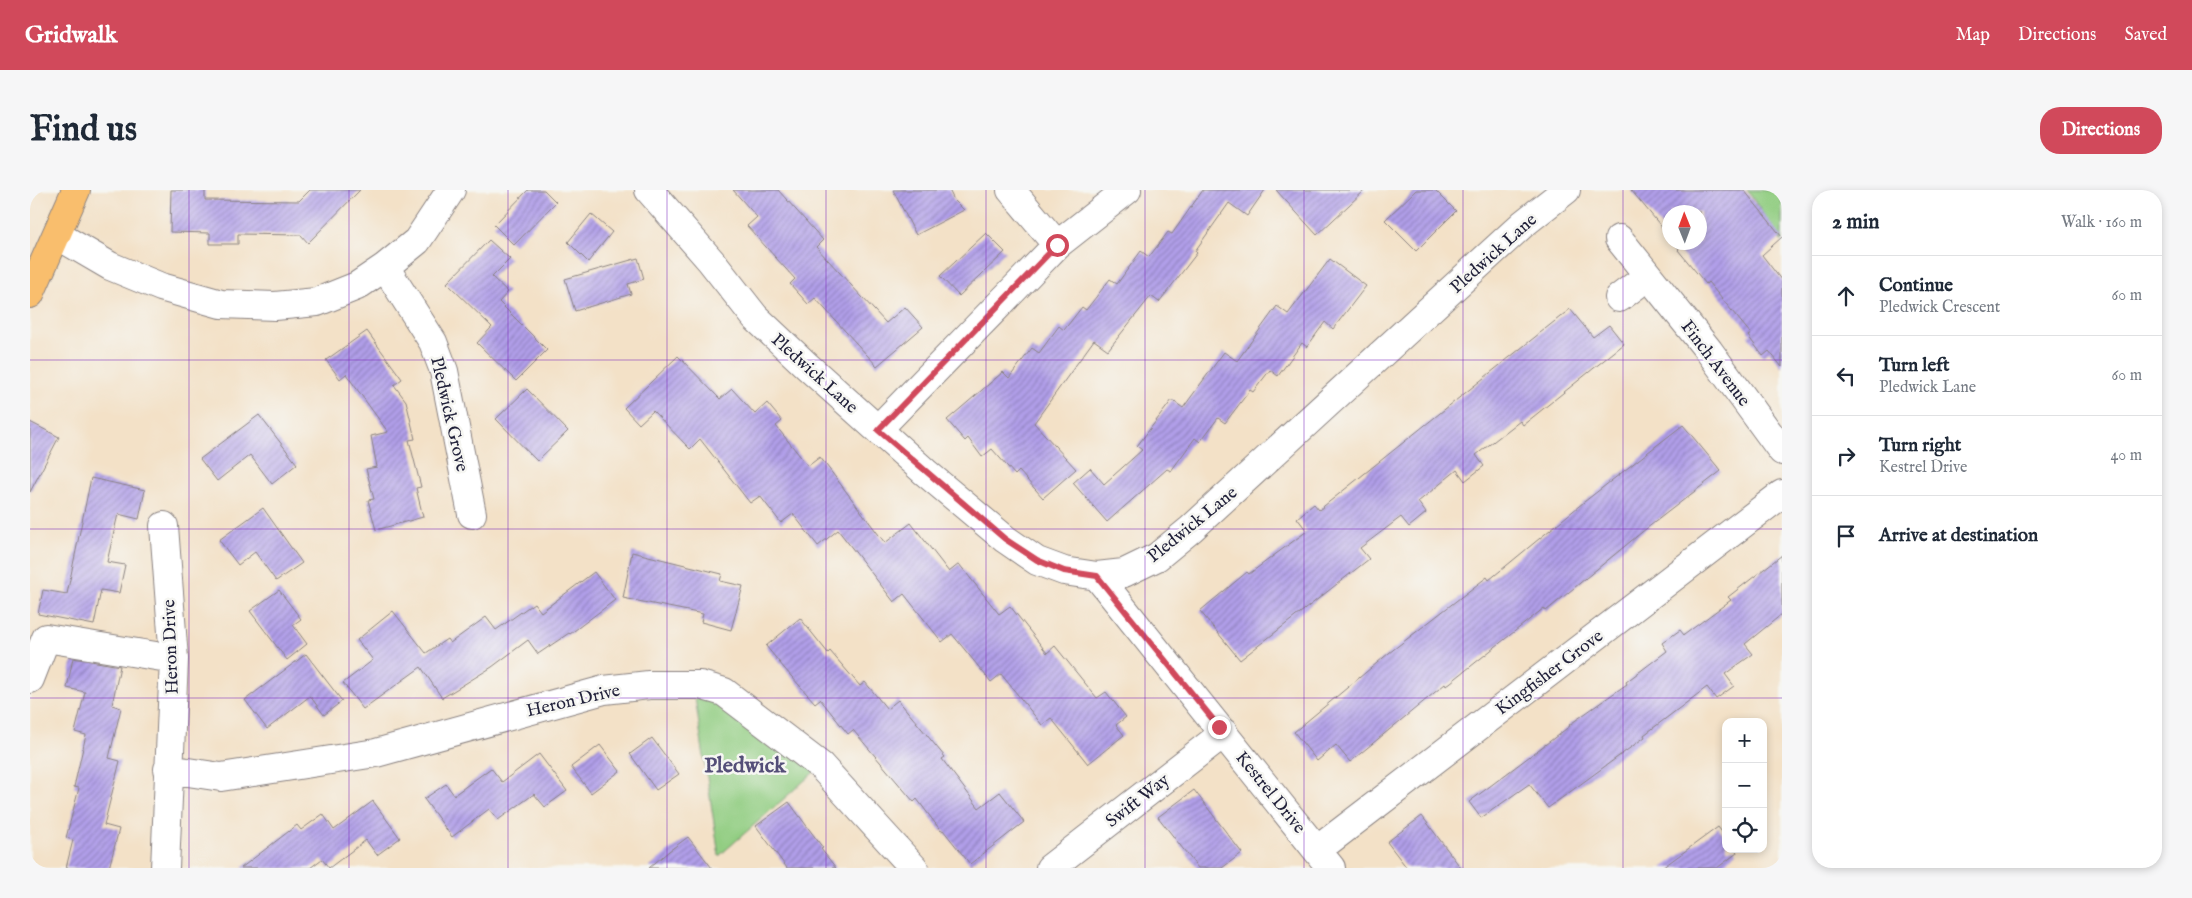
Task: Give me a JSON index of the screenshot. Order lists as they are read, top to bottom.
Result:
{
  "streets": {
    "street": [
      "Pledwick Lane",
      "Finch Avenue",
      "Pledwick Grove",
      "Heron Drive",
      "Kingfisher Grove",
      "Kestrel Drive",
      "Swift Way"
    ]
  },
  "crossings": [
    ["Pledwick Lane", "Kestrel Drive"],
    ["Kingfisher Grove", "Kestrel Drive"],
    ["Kestrel Drive", "Swift Way"]
  ],
  "districts": ["Pledwick"],
  "north": "top",
  "page": {
    "header": "Gridwalk",
    "nav": ["Map", "Directions", "Saved"],
    "buttons": "Directions",
    "title": "Find us",
    "heading": ["2 min", "Walk · 160 m"],
    "list": [
      ["Continue", "Pledwick Crescent", "60 m"],
      ["Turn left", "Pledwick Lane", "60 m"],
      ["Turn right", "Kestrel Drive", "40 m"],
      "Arrive at destination"
    ],
    "map_buttons": ["+", "−"]
  }
}
